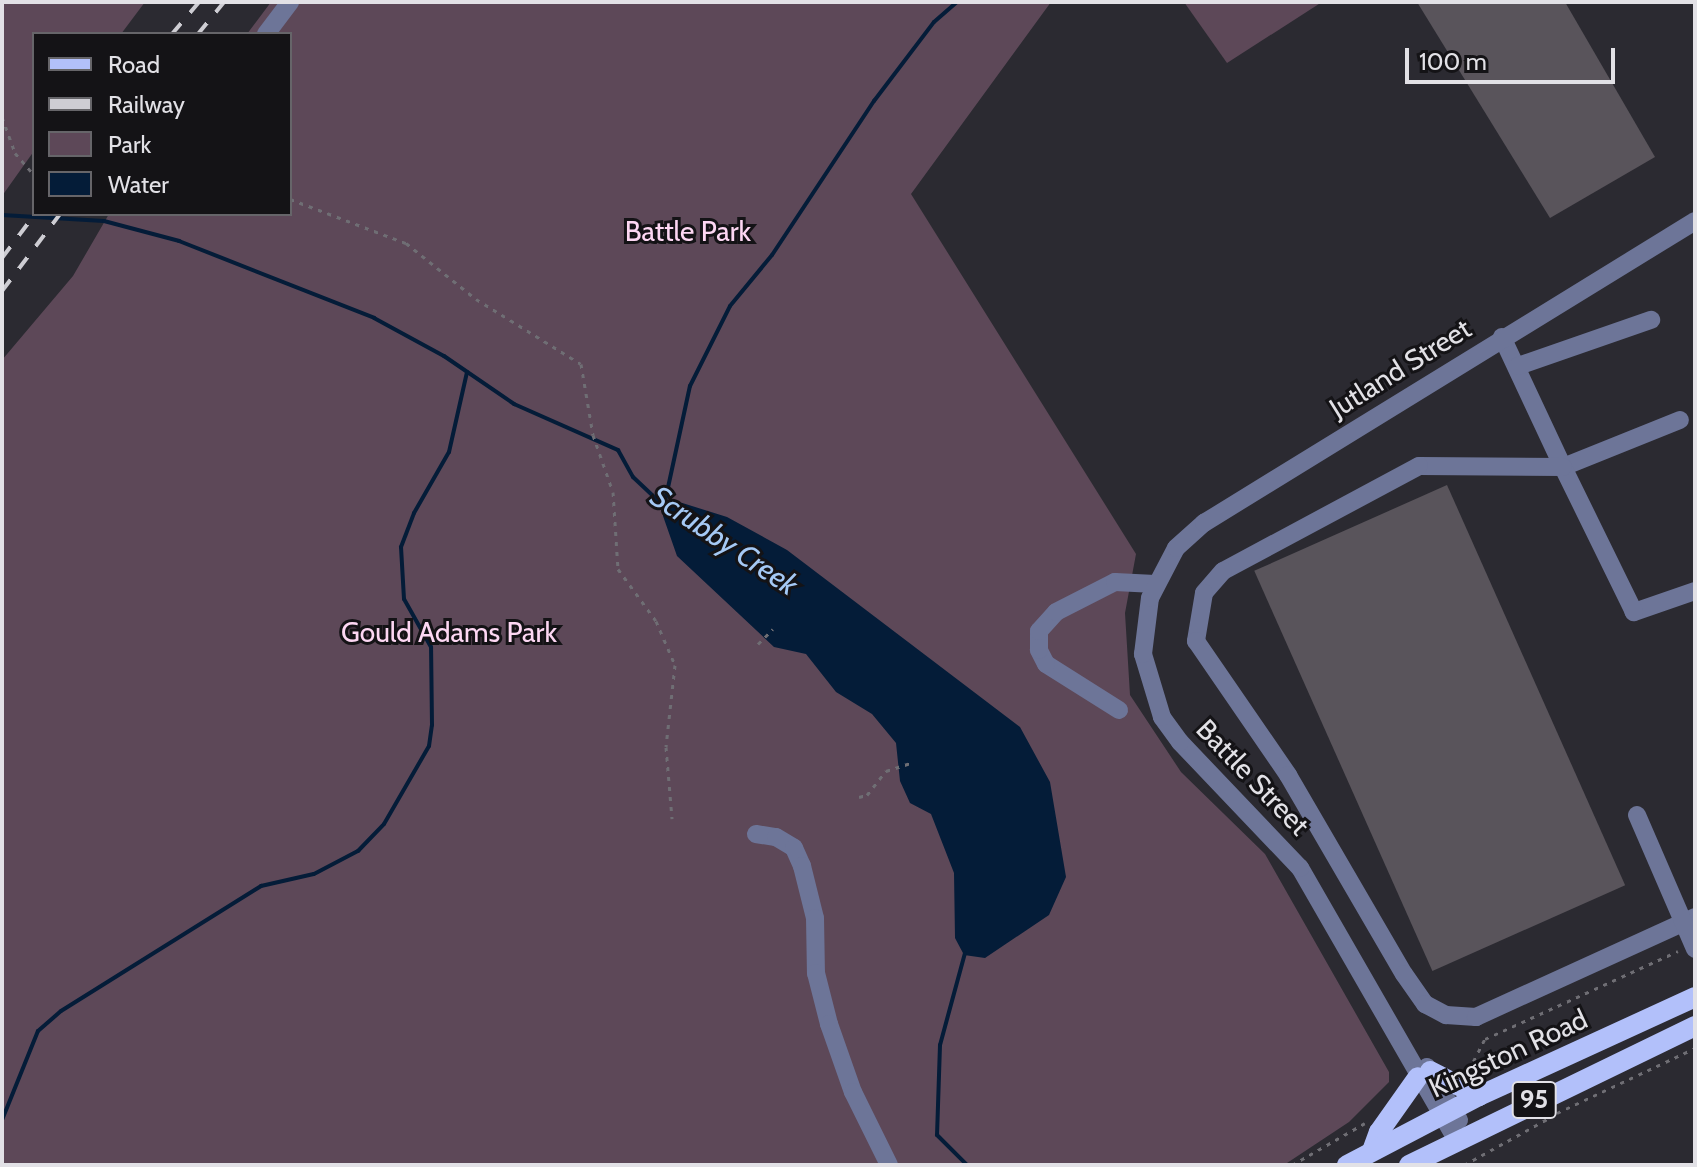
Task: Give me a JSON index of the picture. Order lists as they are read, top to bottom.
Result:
{
  "streets": {
    "main road": ["Kingston Road", "95"],
    "street": ["Jutland Street", "Battle Street"]
  },
  "crossings": [
    ["Jutland Street", "Battle Street"],
    ["Battle Street", "Kingston Road"]
  ],
  "water": ["Scrubby Creek"],
  "parks": ["Battle Park", "Gould Adams Park"],
  "legend": [
    "Road",
    "Railway",
    "Park",
    "Water"
  ],
  "scale_bar": "100 m"
}
